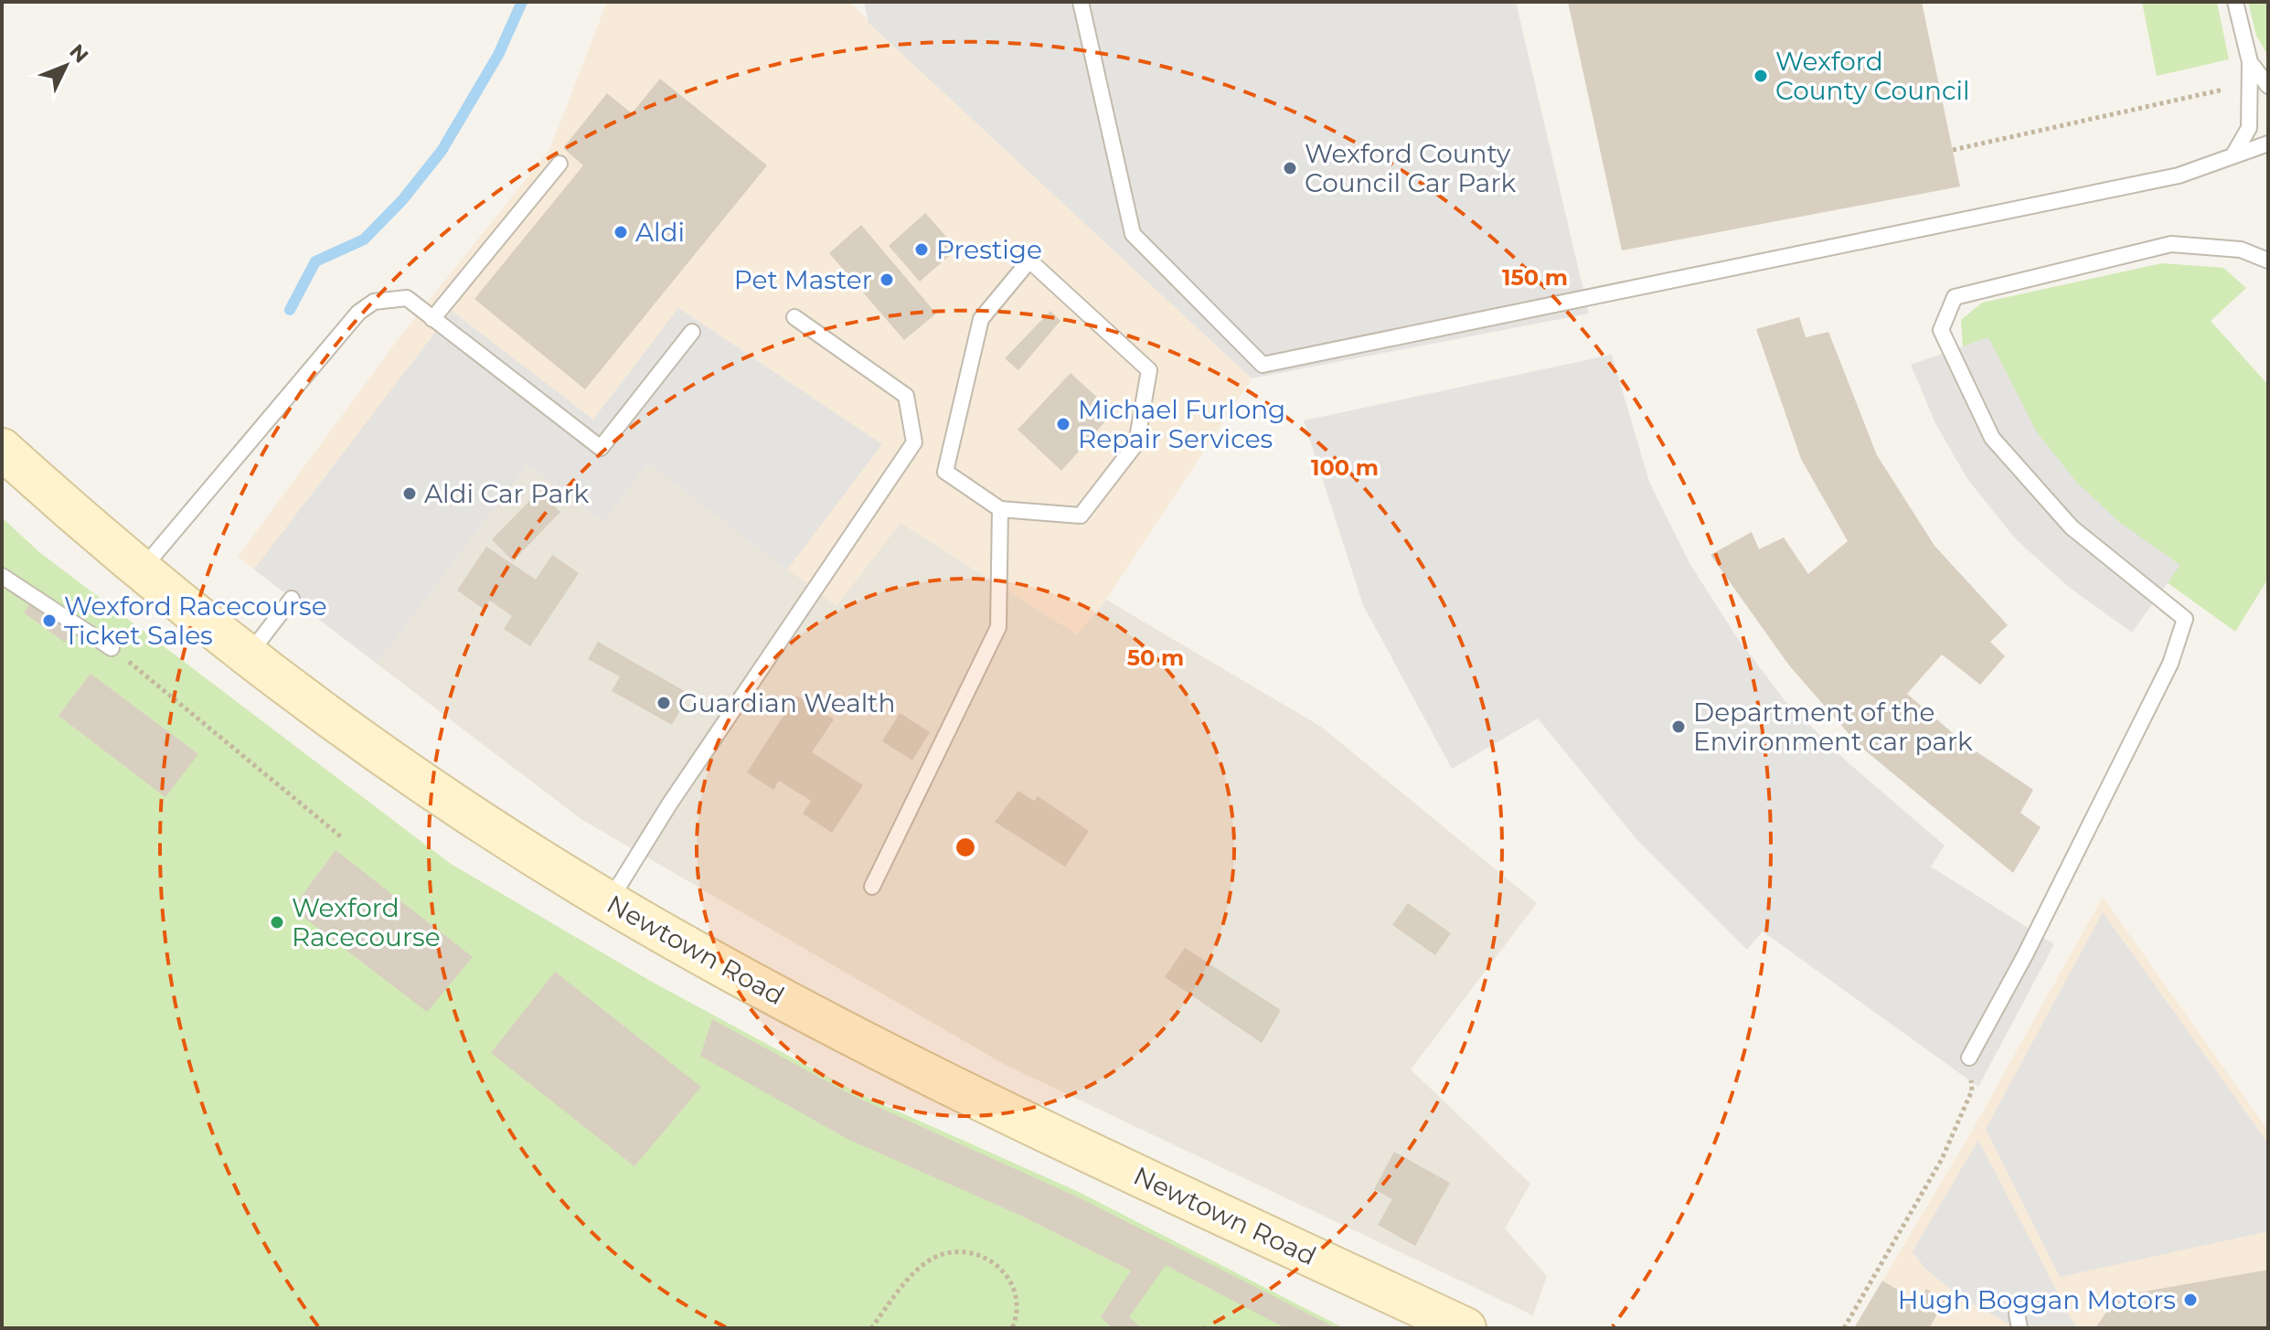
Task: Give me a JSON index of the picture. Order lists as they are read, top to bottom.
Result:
{
  "streets": {
    "main road": ["Newtown Road"]
  },
  "places": [
    "Wexford County Council",
    "Wexford County Council Car Park",
    "Aldi",
    "Prestige",
    "Pet Master",
    "Michael Furlong Repair Services",
    "Aldi Car Park",
    "Wexford Racecourse Ticket Sales",
    "Guardian Wealth",
    "Department of the Environment car park",
    "Wexford Racecourse",
    "Hugh Boggan Motors"
  ],
  "north": "top right",
  "rings": ["150 m", "100 m", "50 m"]
}
